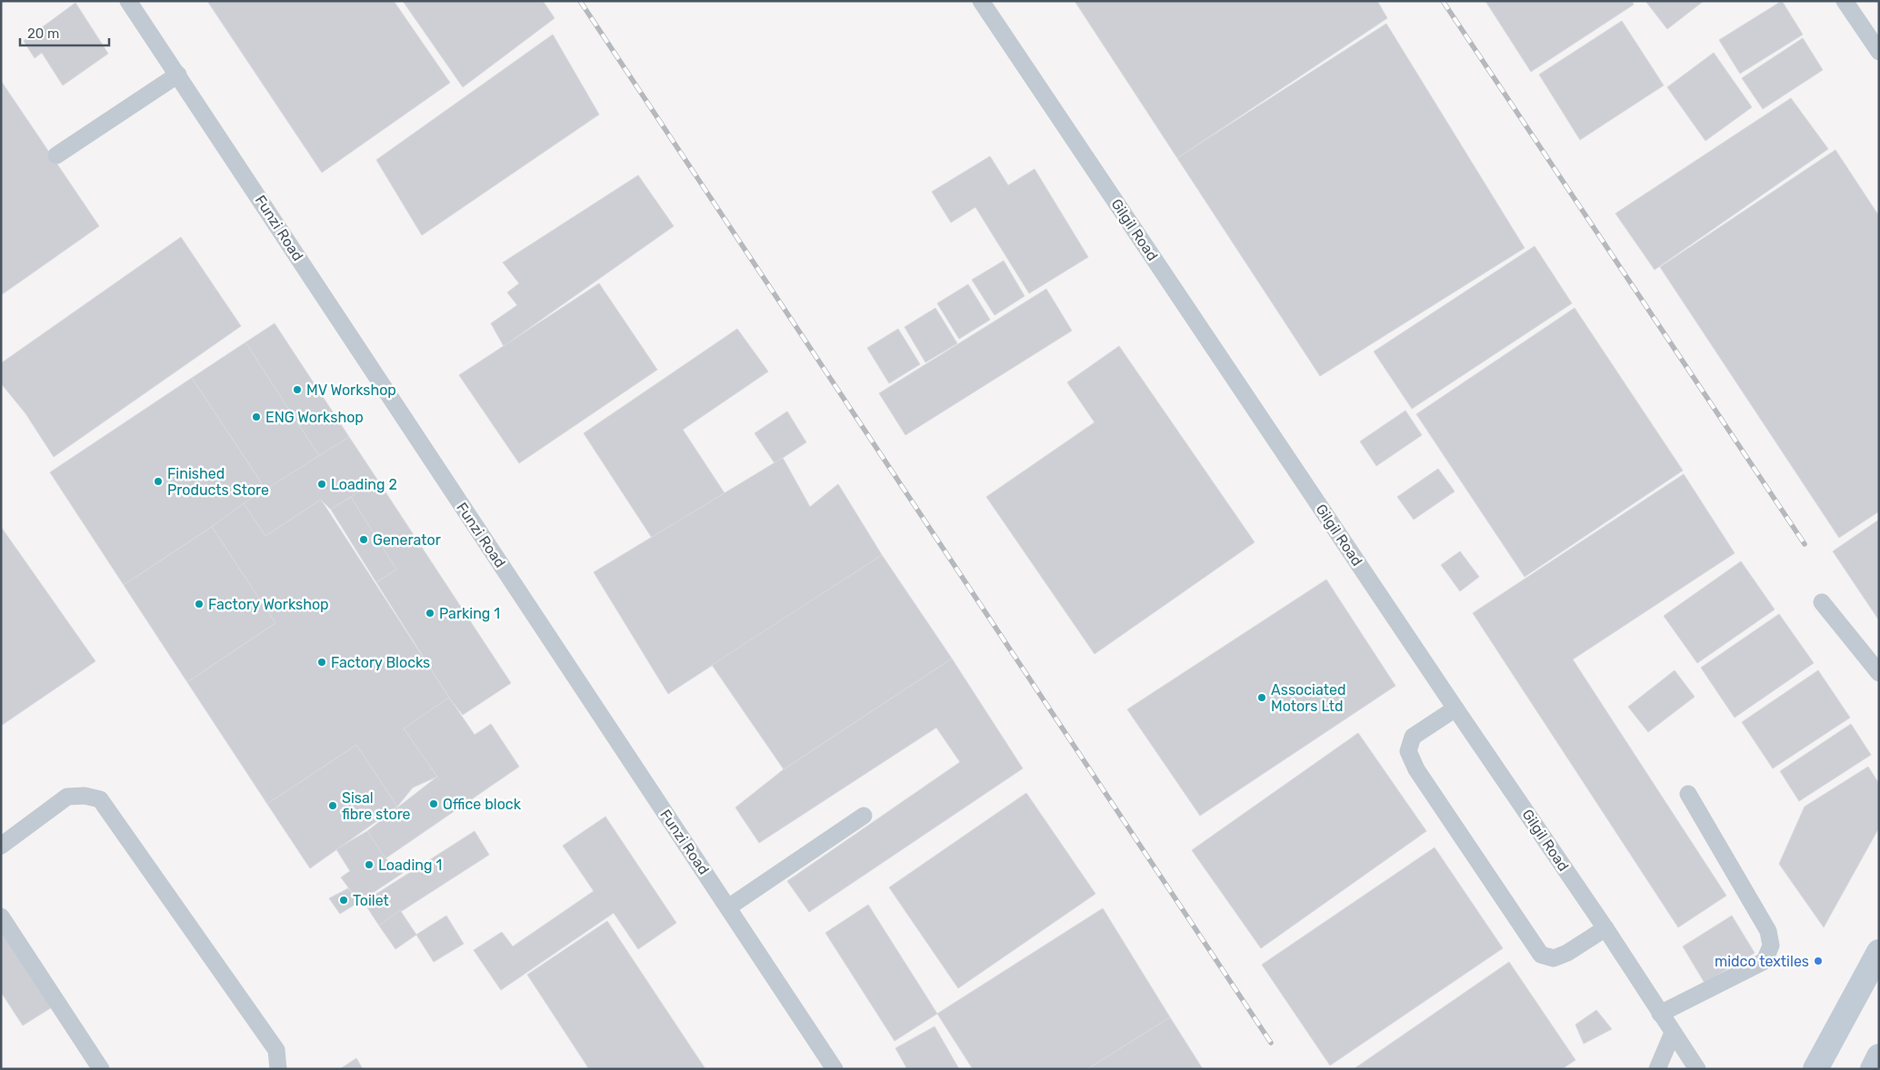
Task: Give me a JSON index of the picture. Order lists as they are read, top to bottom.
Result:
{
  "streets": {
    "lane": ["Funzi Road", "Gilgil Road"]
  },
  "places": [
    "MV Workshop",
    "ENG Workshop",
    "Finished Products Store",
    "Loading 2",
    "Generator",
    "Factory Workshop",
    "Parking 1",
    "Factory Blocks",
    "Associated Motors Ltd",
    "Office block",
    "Sisal fibre store",
    "Loading 1",
    "Toilet",
    "midco textiles"
  ],
  "scale_bar": "20 m"
}
